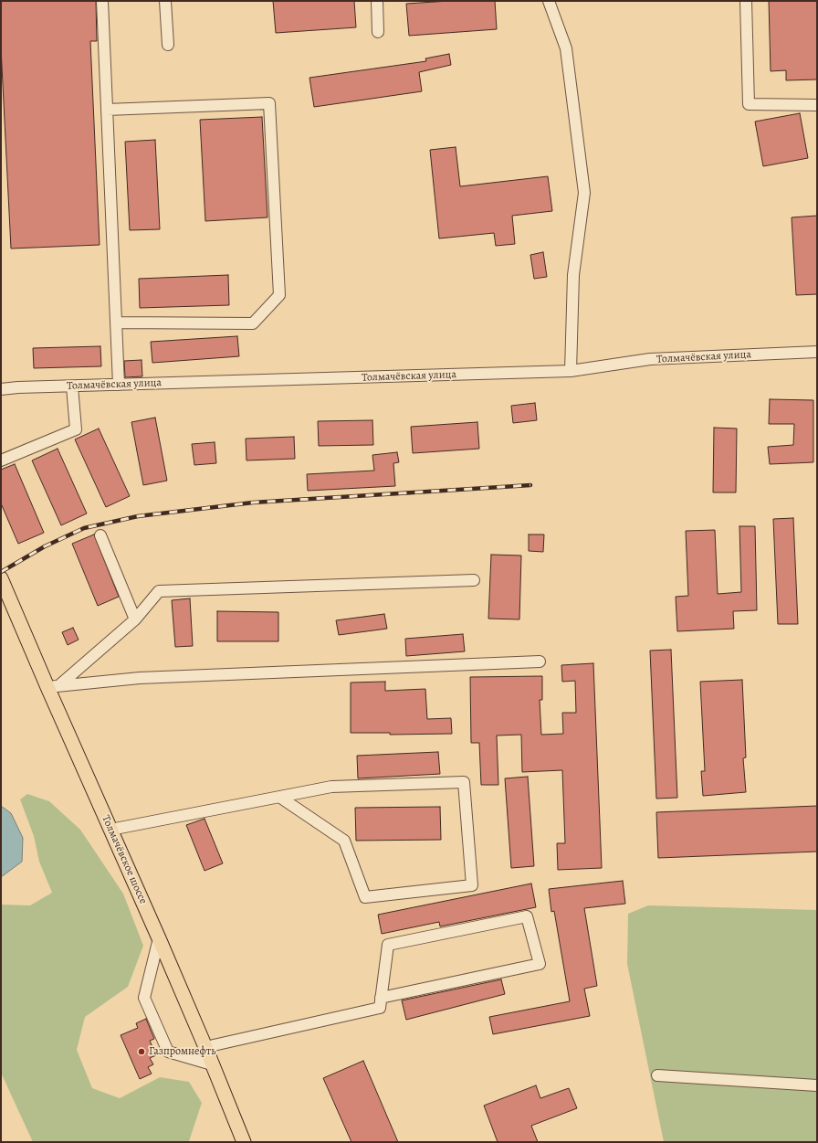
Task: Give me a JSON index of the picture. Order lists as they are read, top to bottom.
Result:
{
  "streets": {
    "main road": ["Толмачёвское шоссе"],
    "street": ["Толмачёвская улица"]
  },
  "places": ["Газпромнефть"]
}
